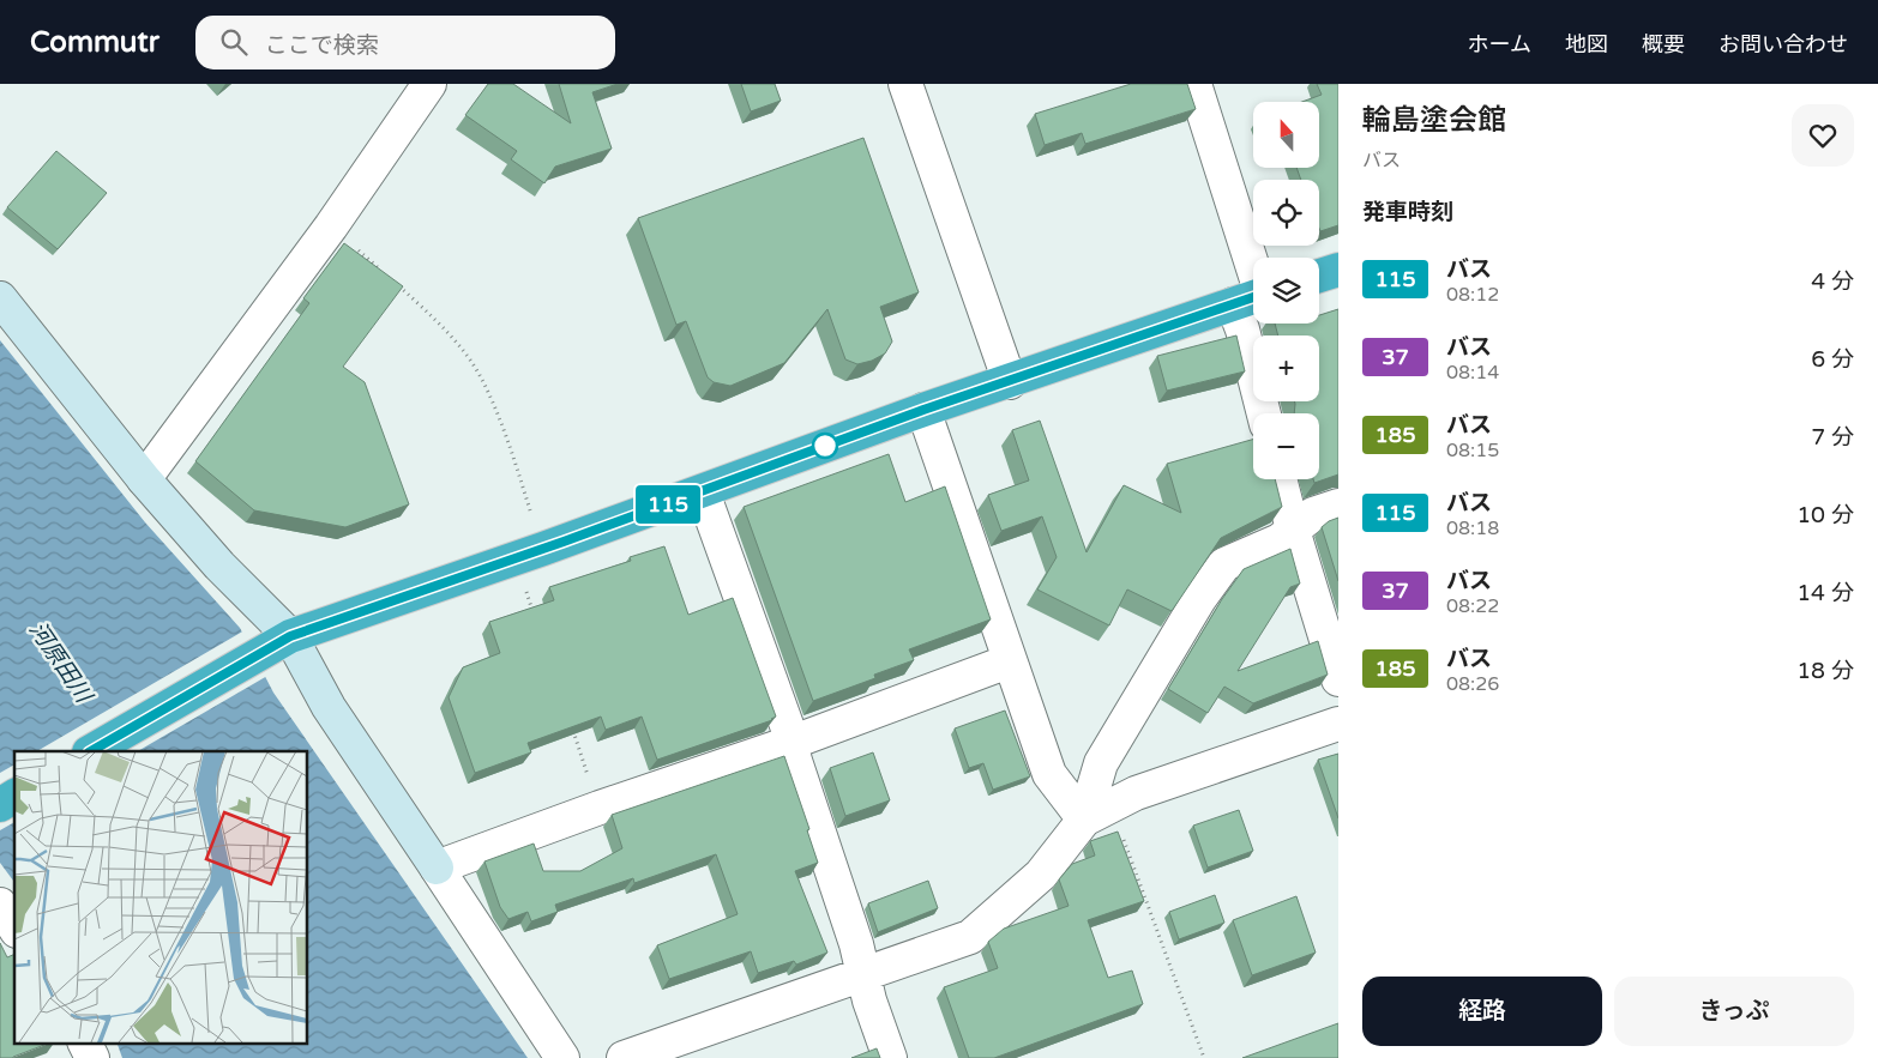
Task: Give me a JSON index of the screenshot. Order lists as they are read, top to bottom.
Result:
{
  "water": ["河原田川"],
  "lines": ["bus line 115"],
  "north": "top",
  "page": {
    "header": "Commutr",
    "search": "ここで検索",
    "nav": [
      "ホーム",
      "地図",
      "概要",
      "お問い合わせ"
    ],
    "on_map": "115",
    "heading": [
      ["輪島塗会館", "バス"],
      "発車時刻"
    ],
    "map_buttons": ["+", "−"],
    "list": [
      {
        "mark": "115",
        "name": "バス",
        "note": "08:12",
        "value": "4 分"
      },
      {
        "mark": "37",
        "name": "バス",
        "note": "08:14",
        "value": "6 分"
      },
      {
        "mark": "185",
        "name": "バス",
        "note": "08:15",
        "value": "7 分"
      },
      {
        "mark": "115",
        "name": "バス",
        "note": "08:18",
        "value": "10 分"
      },
      {
        "mark": "37",
        "name": "バス",
        "note": "08:22",
        "value": "14 分"
      },
      {
        "mark": "185",
        "name": "バス",
        "note": "08:26",
        "value": "18 分"
      }
    ],
    "buttons": ["経路", "きっぷ"]
  }
}
